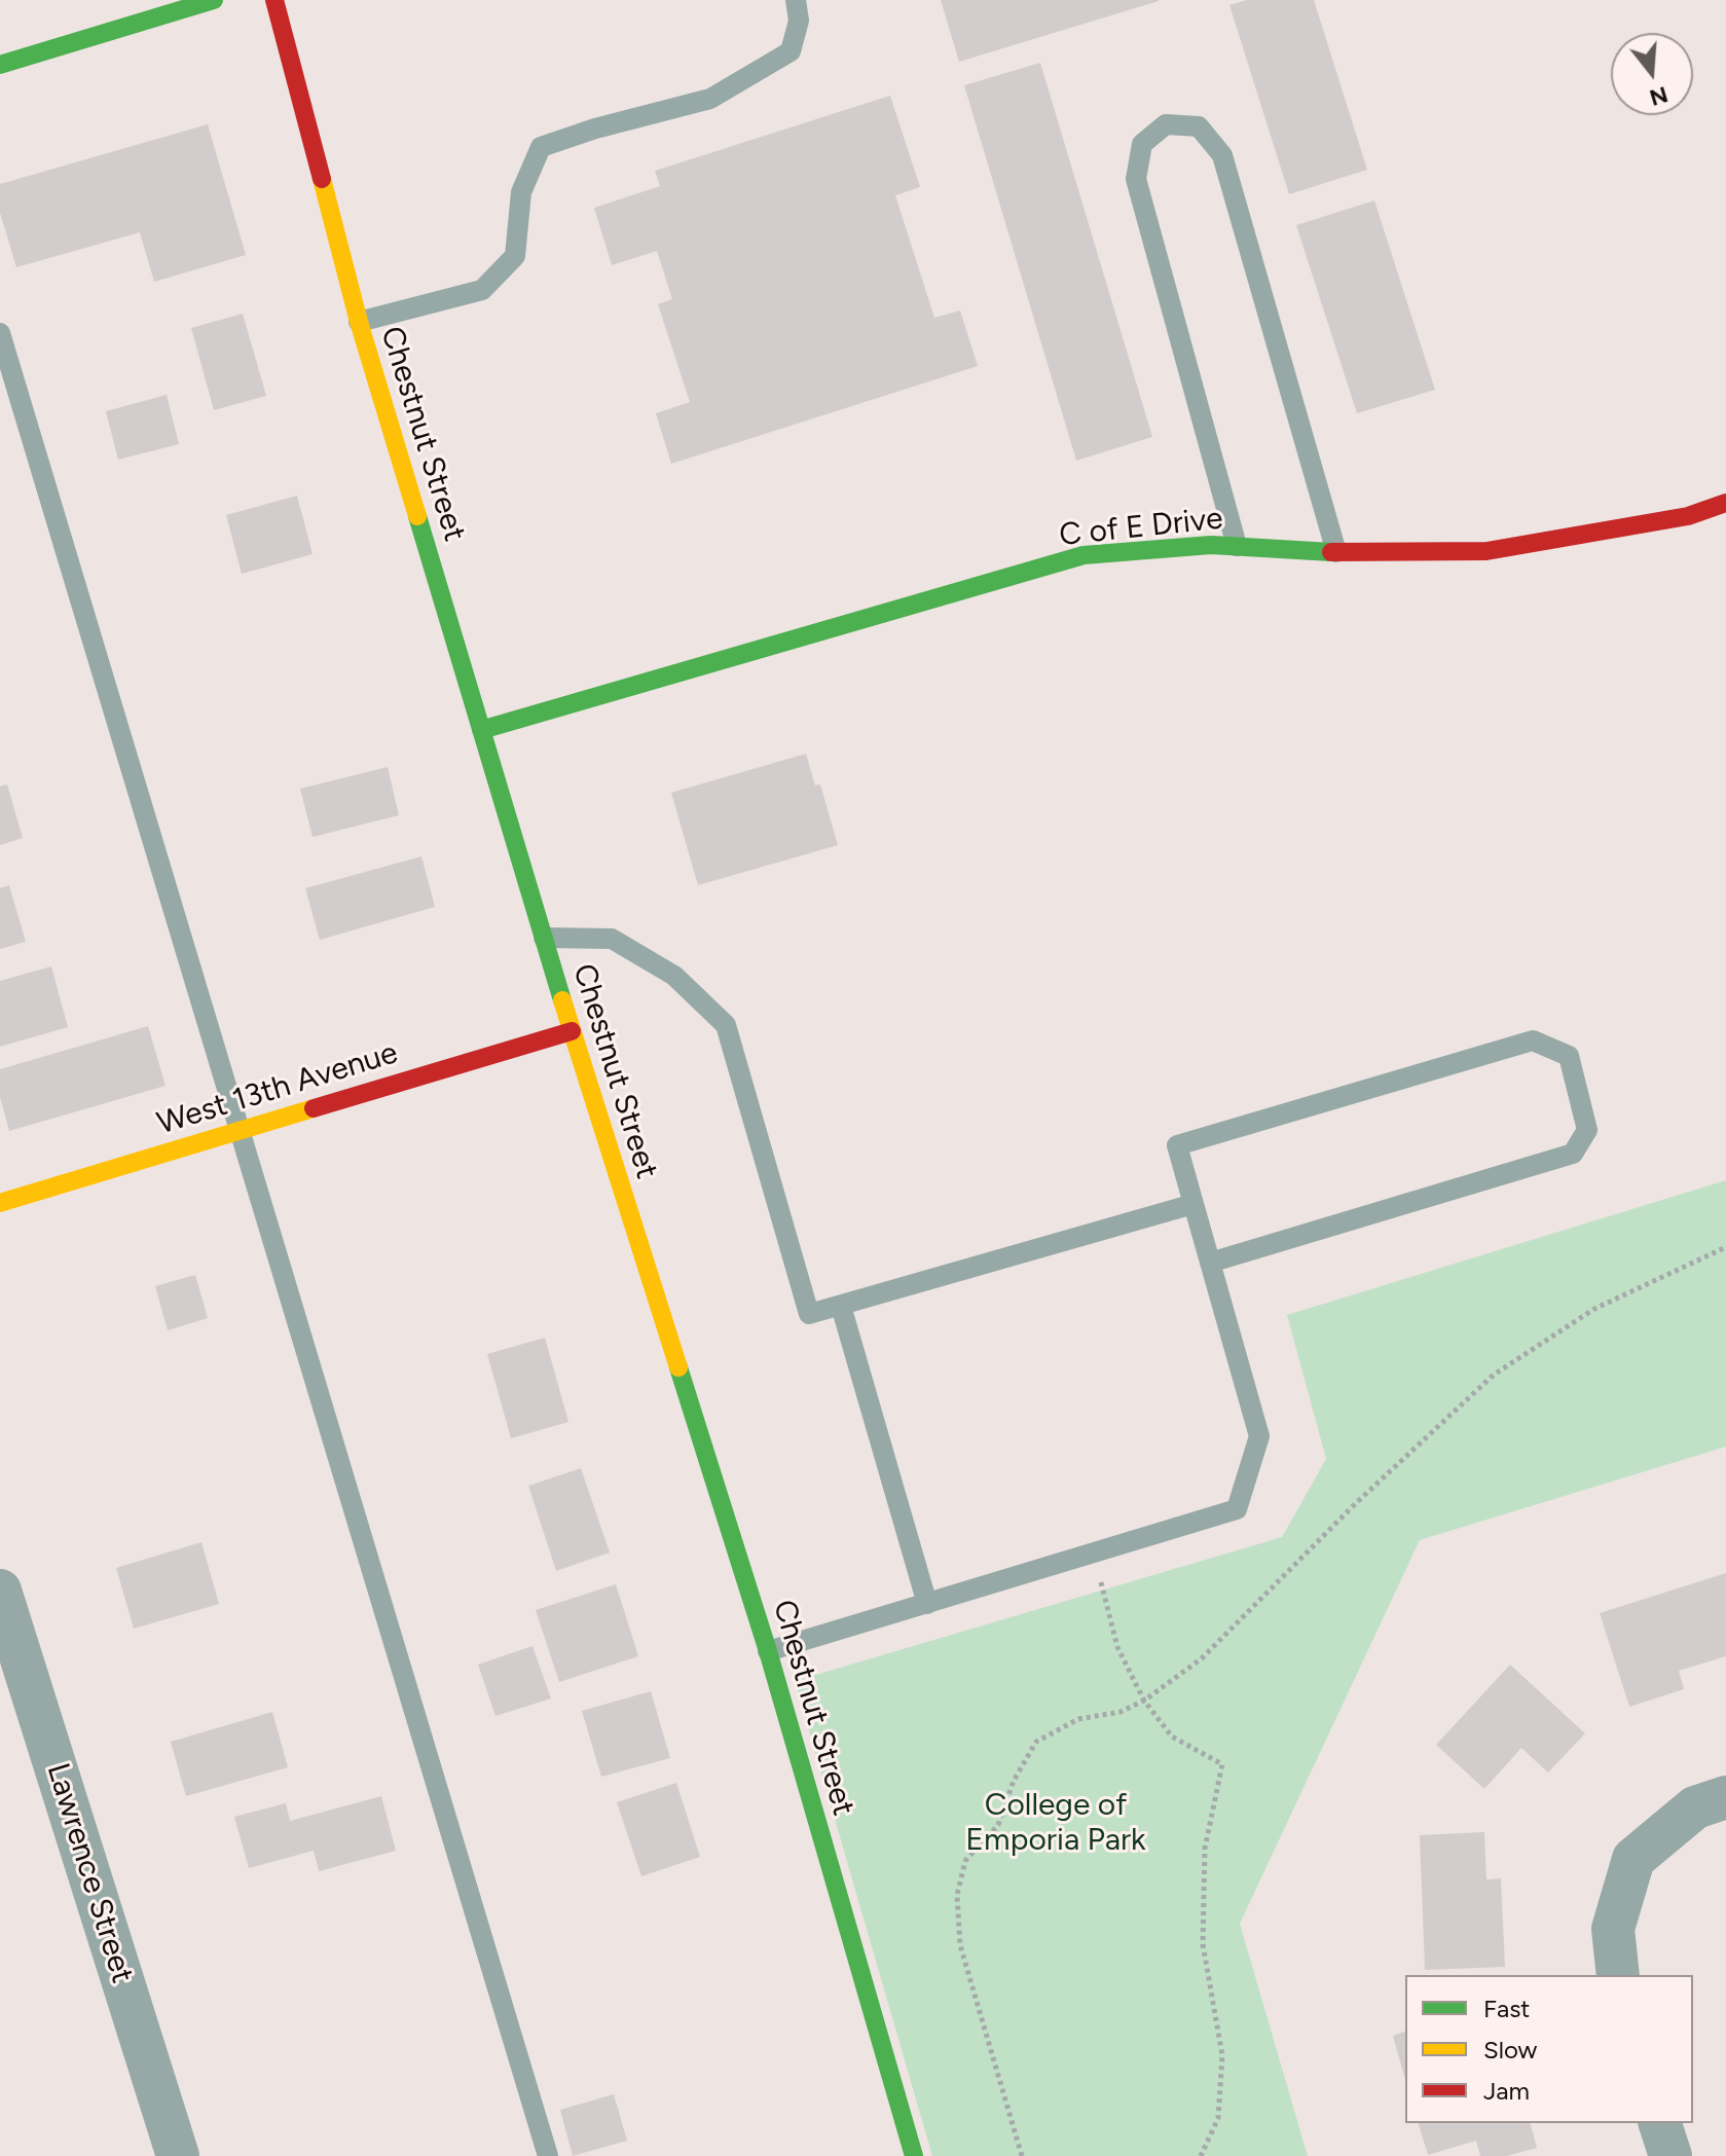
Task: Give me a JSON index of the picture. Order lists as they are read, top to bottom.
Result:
{
  "streets": {
    "street": [
      "Chestnut Street",
      "C of E Drive",
      "West 13th Avenue",
      "Lawrence Street"
    ]
  },
  "crossings": [
    ["Chestnut Street", "C of E Drive"],
    ["Chestnut Street", "West 13th Avenue"]
  ],
  "parks": ["College of Emporia Park"],
  "legend": ["Fast", "Slow", "Jam"],
  "north": "bottom"
}
